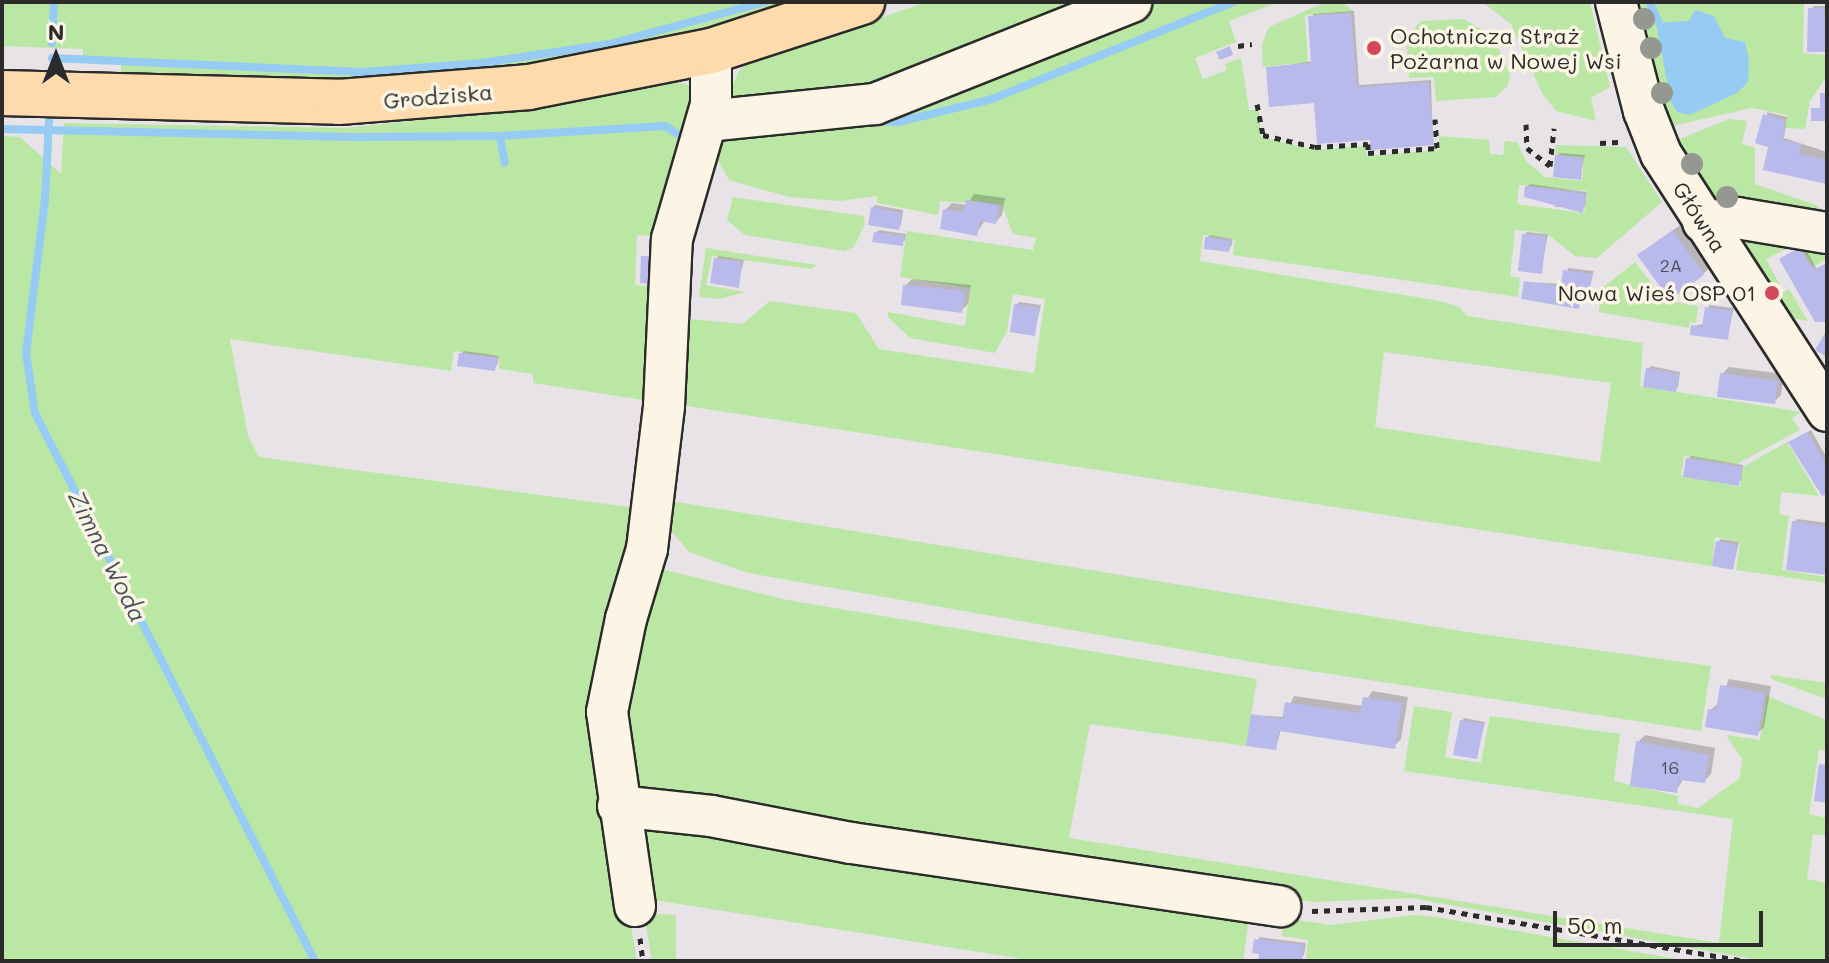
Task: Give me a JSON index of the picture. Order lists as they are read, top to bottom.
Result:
{
  "streets": {
    "main road": ["Grodziska"],
    "street": ["Główna"]
  },
  "water": ["Zimna Woda"],
  "places": ["Ochotnicza Straż Pożarna w Nowej Wsi", "Nowa Wieś OSP 01"],
  "house_numbers": ["2A", "16"],
  "scale_bar": "50 m",
  "north": "top"
}
